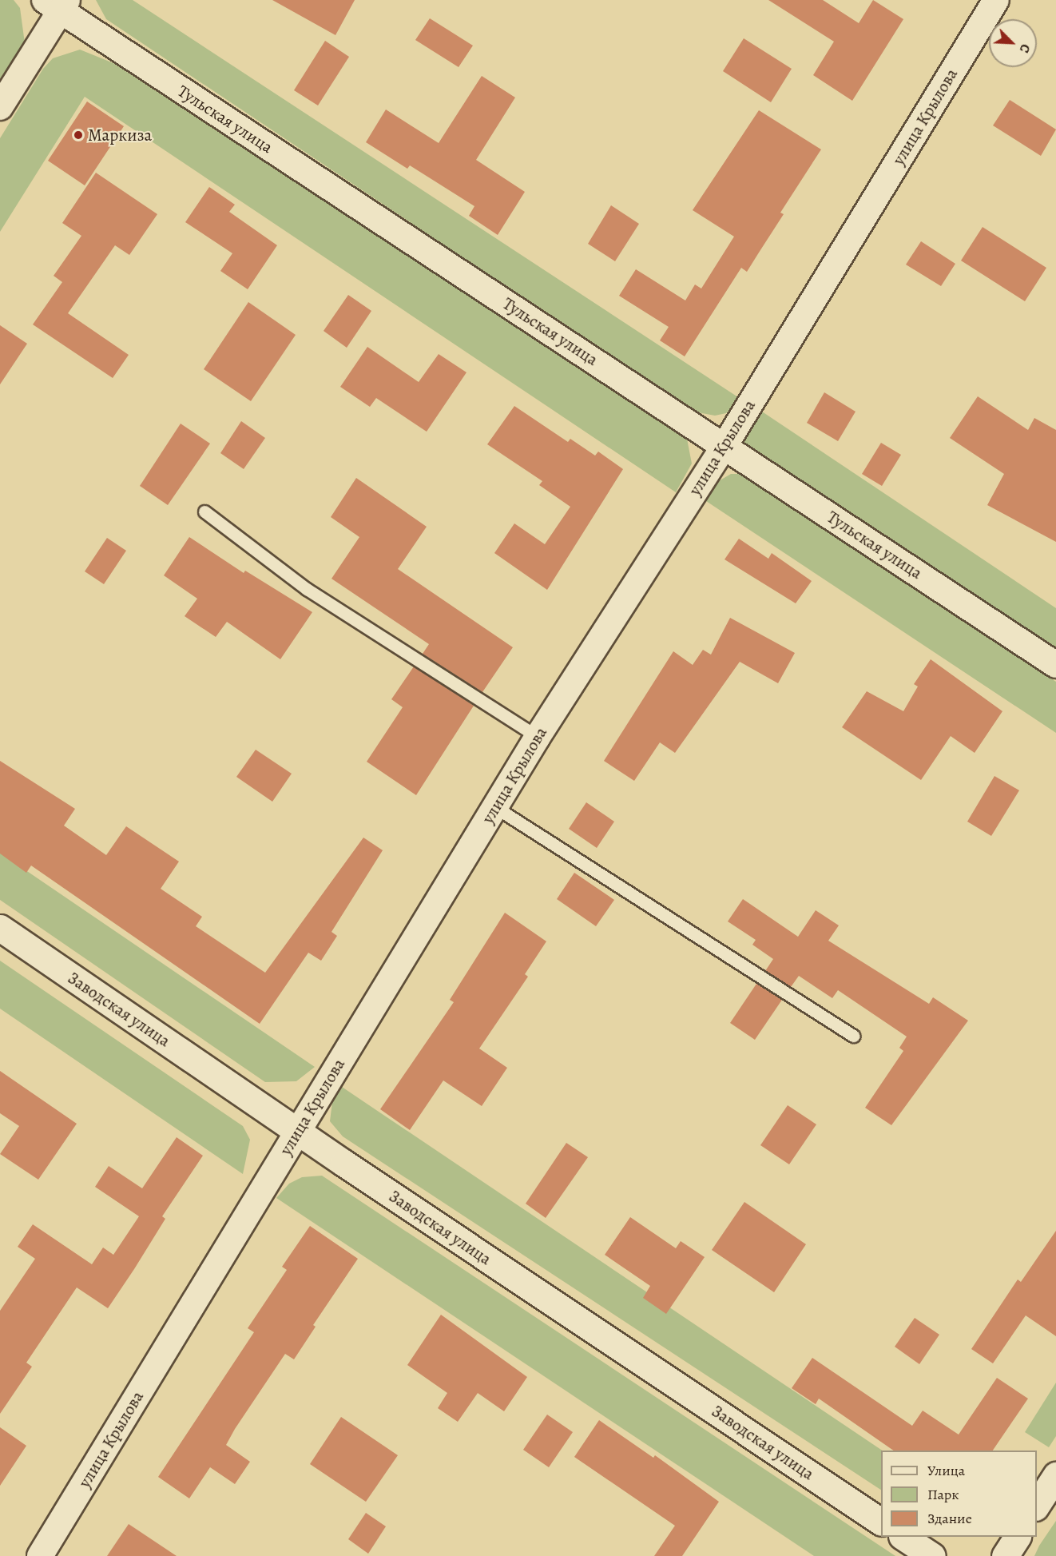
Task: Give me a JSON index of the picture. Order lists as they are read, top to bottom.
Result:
{
  "streets": {
    "main road": ["Заводская улица"],
    "street": ["улица Крылова", "Тульская улица"]
  },
  "crossings": [
    ["улица Крылова", "Тульская улица"],
    ["улица Крылова", "Заводская улица"]
  ],
  "places": ["Маркиза"],
  "legend": ["Улица", "Парк", "Здание"],
  "north": "bottom right"
}
